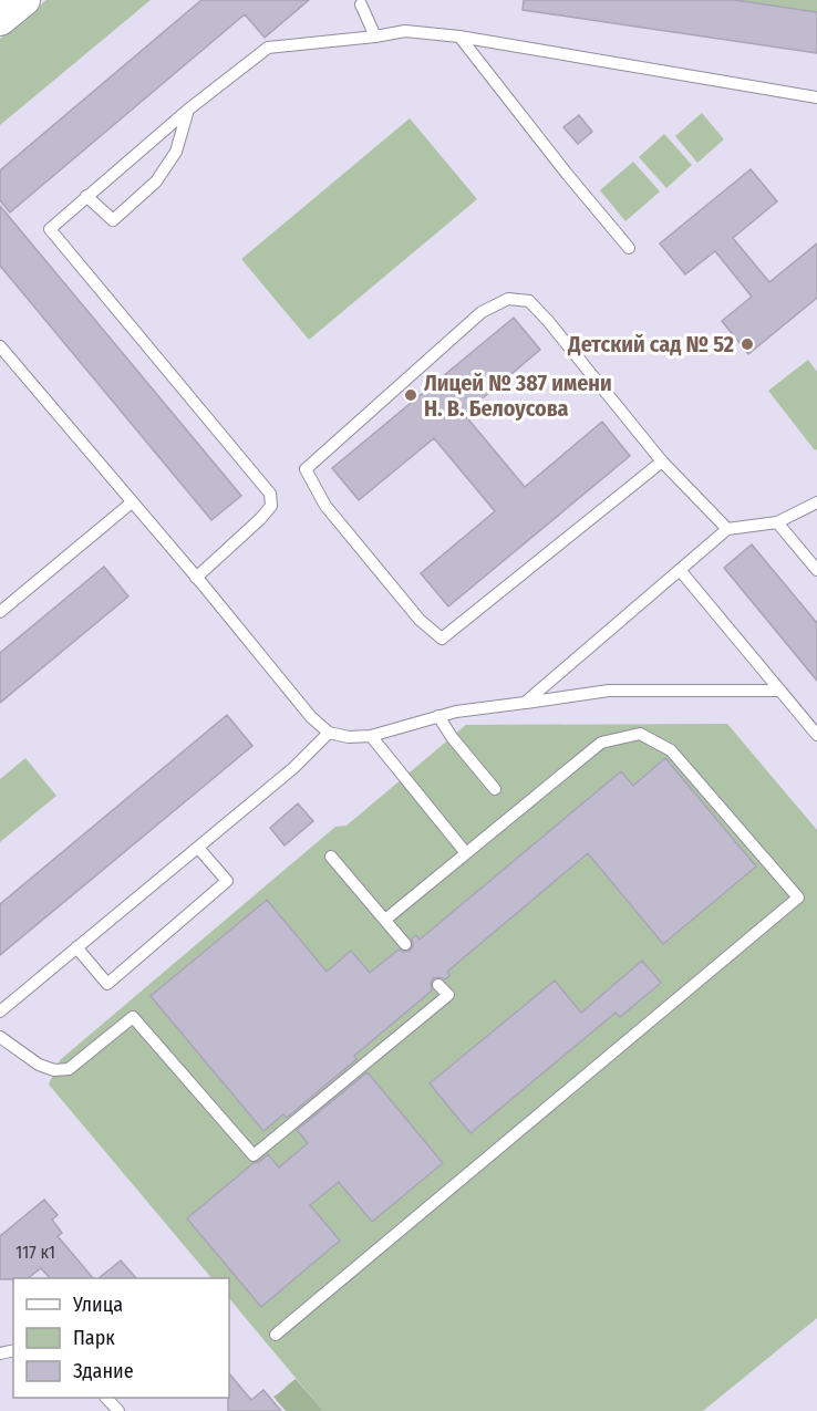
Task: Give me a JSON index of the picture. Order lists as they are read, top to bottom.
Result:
{
  "places": ["Детский сад № 52", "Лицей № 387 имени Н. В. Белоусова"],
  "house_numbers": ["117 к1"],
  "legend": ["Улица", "Парк", "Здание"]
}
